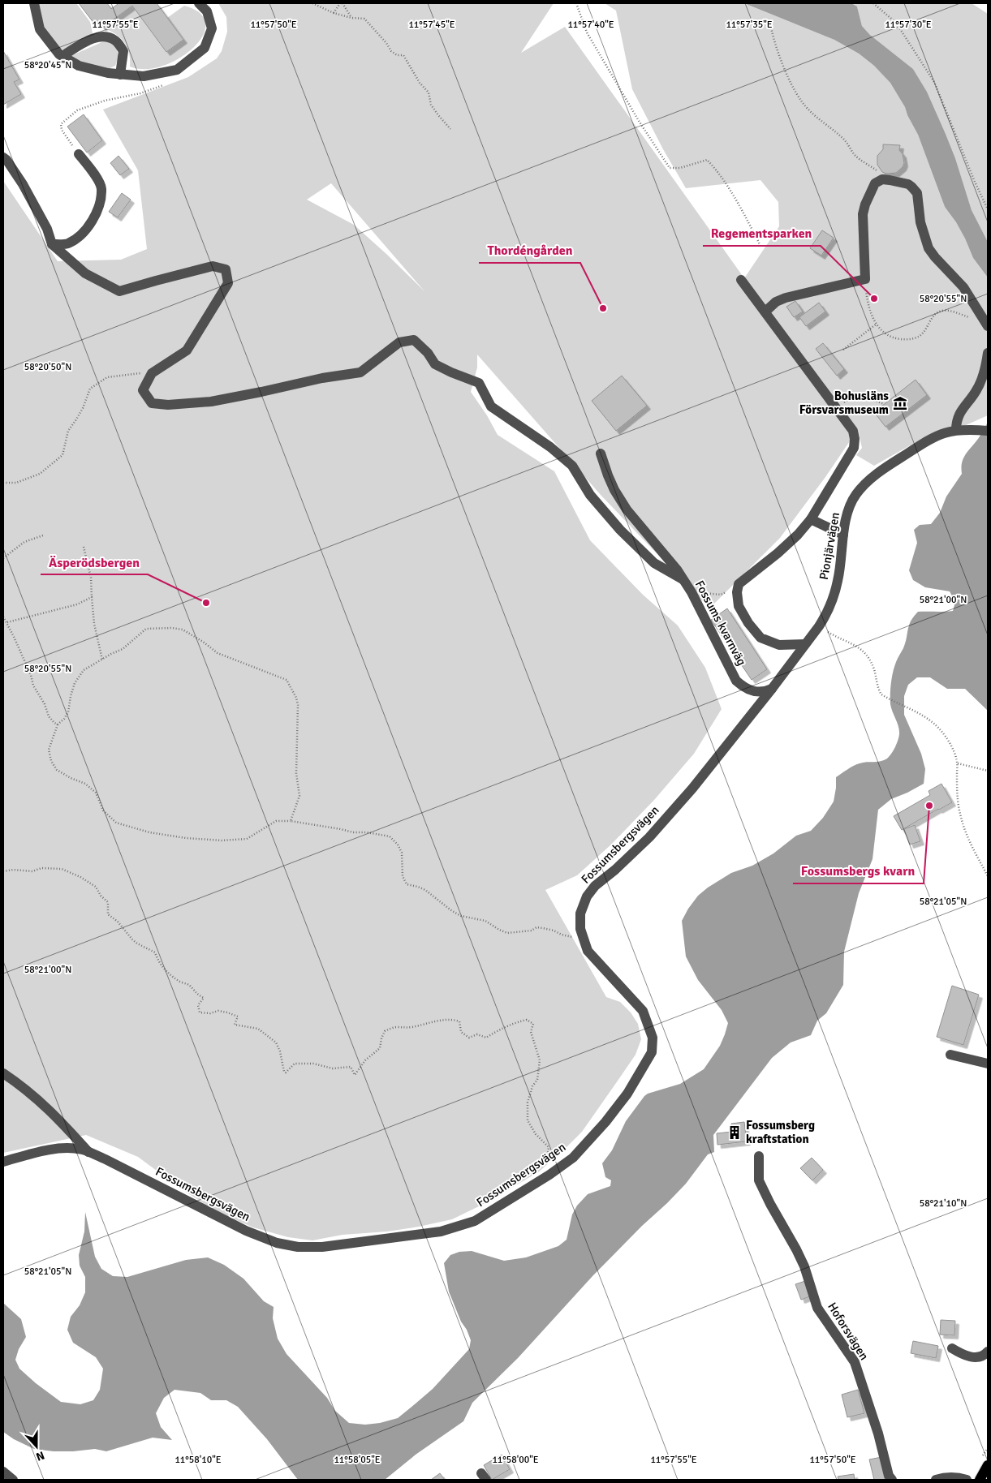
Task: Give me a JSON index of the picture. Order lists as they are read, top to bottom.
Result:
{
  "streets": {
    "street": [
      "Pionjärvägen",
      "Fossums kvarnväg",
      "Fossumsbergsvägen",
      "Hoforsvägen"
    ]
  },
  "crossings": [
    ["Pionjärvägen", "Fossums kvarnväg"],
    ["Pionjärvägen", "Fossumsbergsvägen"],
    ["Fossums kvarnväg", "Fossumsbergsvägen"]
  ],
  "places": {
    "other": [
      "Regementsparken",
      "Thordéngården",
      "Äsperödsbergen",
      "Fossumsbergs kvarn"
    ],
    "museum": ["Bohusläns Försvarsmuseum"],
    "building": ["Fossumsberg kraftstation"]
  },
  "north": "bottom",
  "coordinates": [
    "11°57'55\"E",
    "11°57'50\"E",
    "11°57'45\"E",
    "11°57'40\"E",
    "11°57'35\"E",
    "11°57'30\"E",
    "58°20'45\"N",
    "58°20'55\"N",
    "58°20'50\"N",
    "58°21'00\"N",
    "58°21'05\"N",
    "58°21'10\"N",
    "11°58'10\"E",
    "11°58'05\"E",
    "11°58'00\"E"
  ]
}
